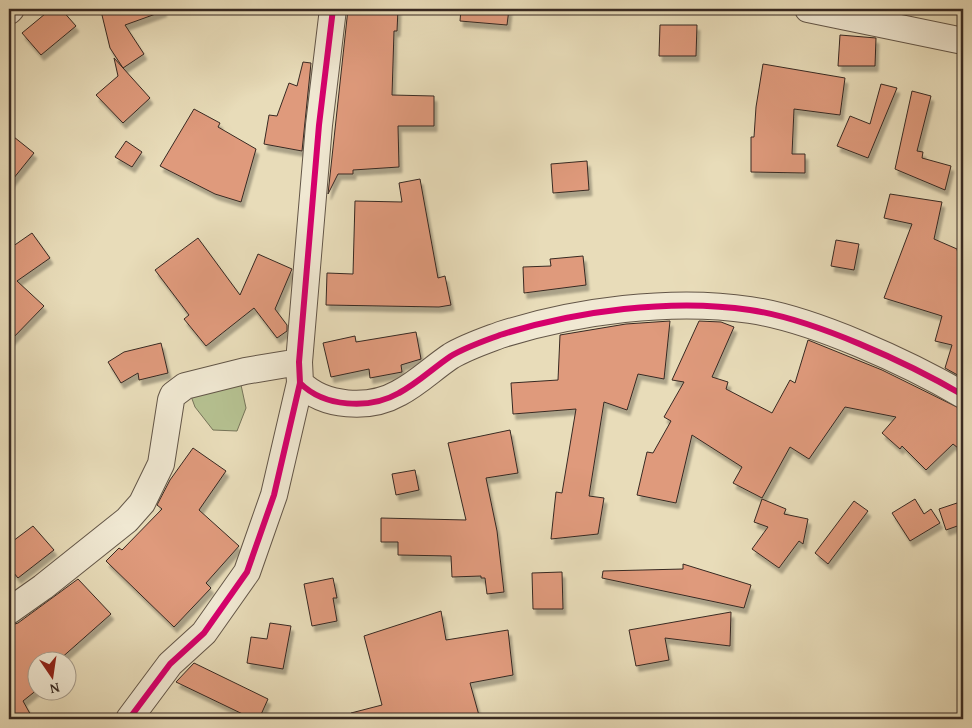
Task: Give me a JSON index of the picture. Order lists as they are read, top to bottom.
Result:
{
  "north": "bottom"
}
